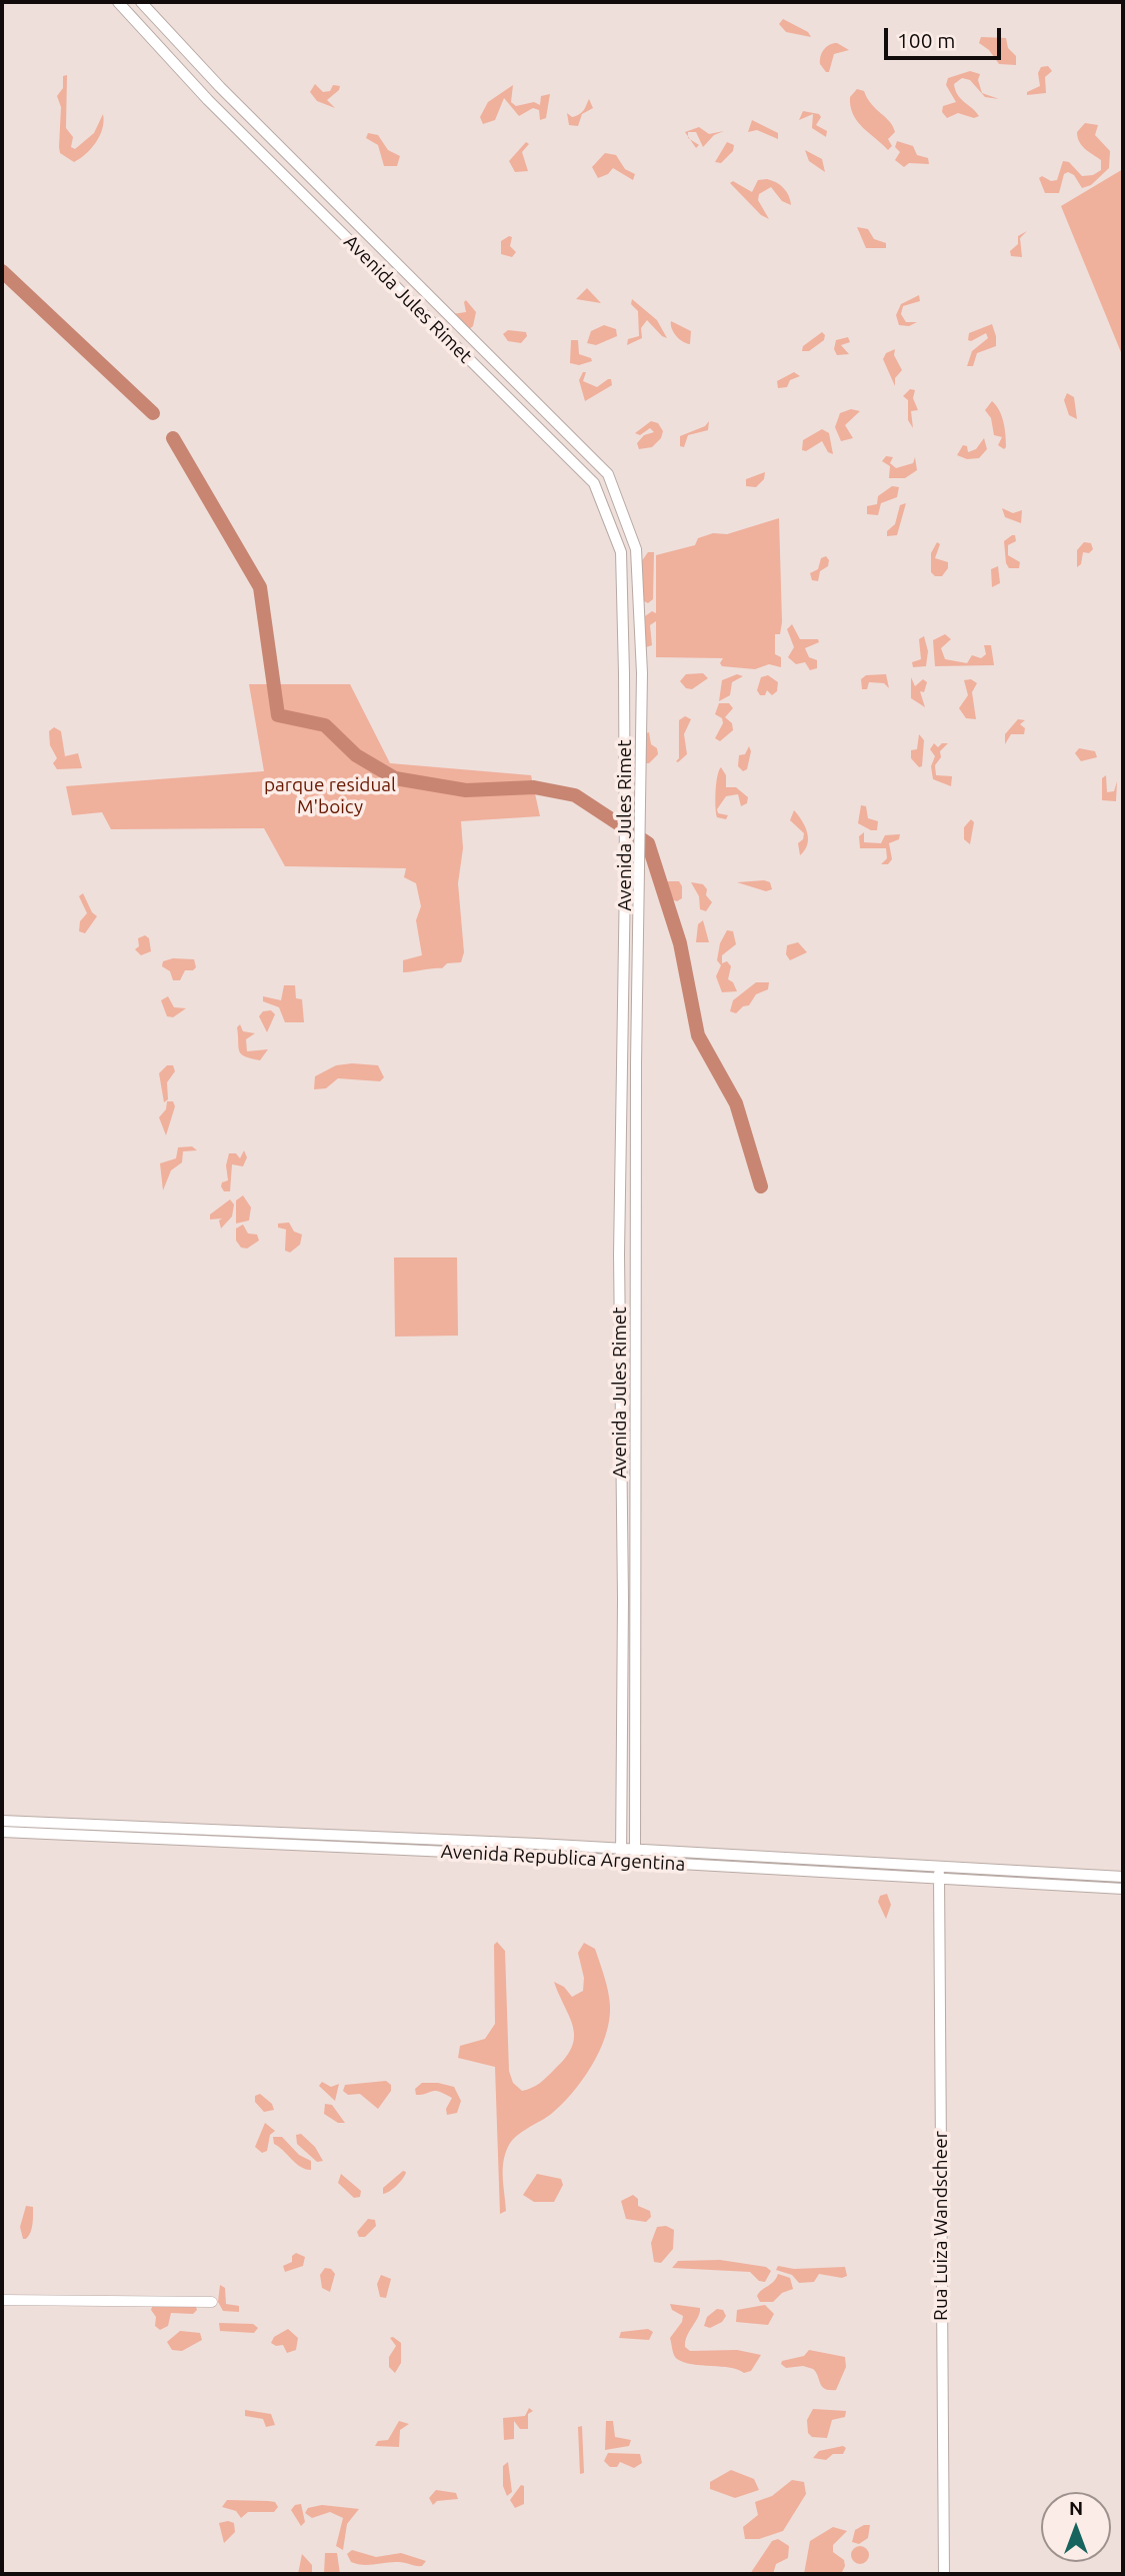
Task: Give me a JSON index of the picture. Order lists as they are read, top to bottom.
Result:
{
  "streets": {
    "main road": ["Avenida Jules Rimet", "Avenida Republica Argentina", "Rua Luiza Wandscheer"]
  },
  "crossings": [
    ["Avenida Jules Rimet", "Avenida Republica Argentina"],
    ["Avenida Republica Argentina", "Rua Luiza Wandscheer"]
  ],
  "parks": ["parque residual M'boicy"],
  "scale_bar": "100 m",
  "north": "top"
}
